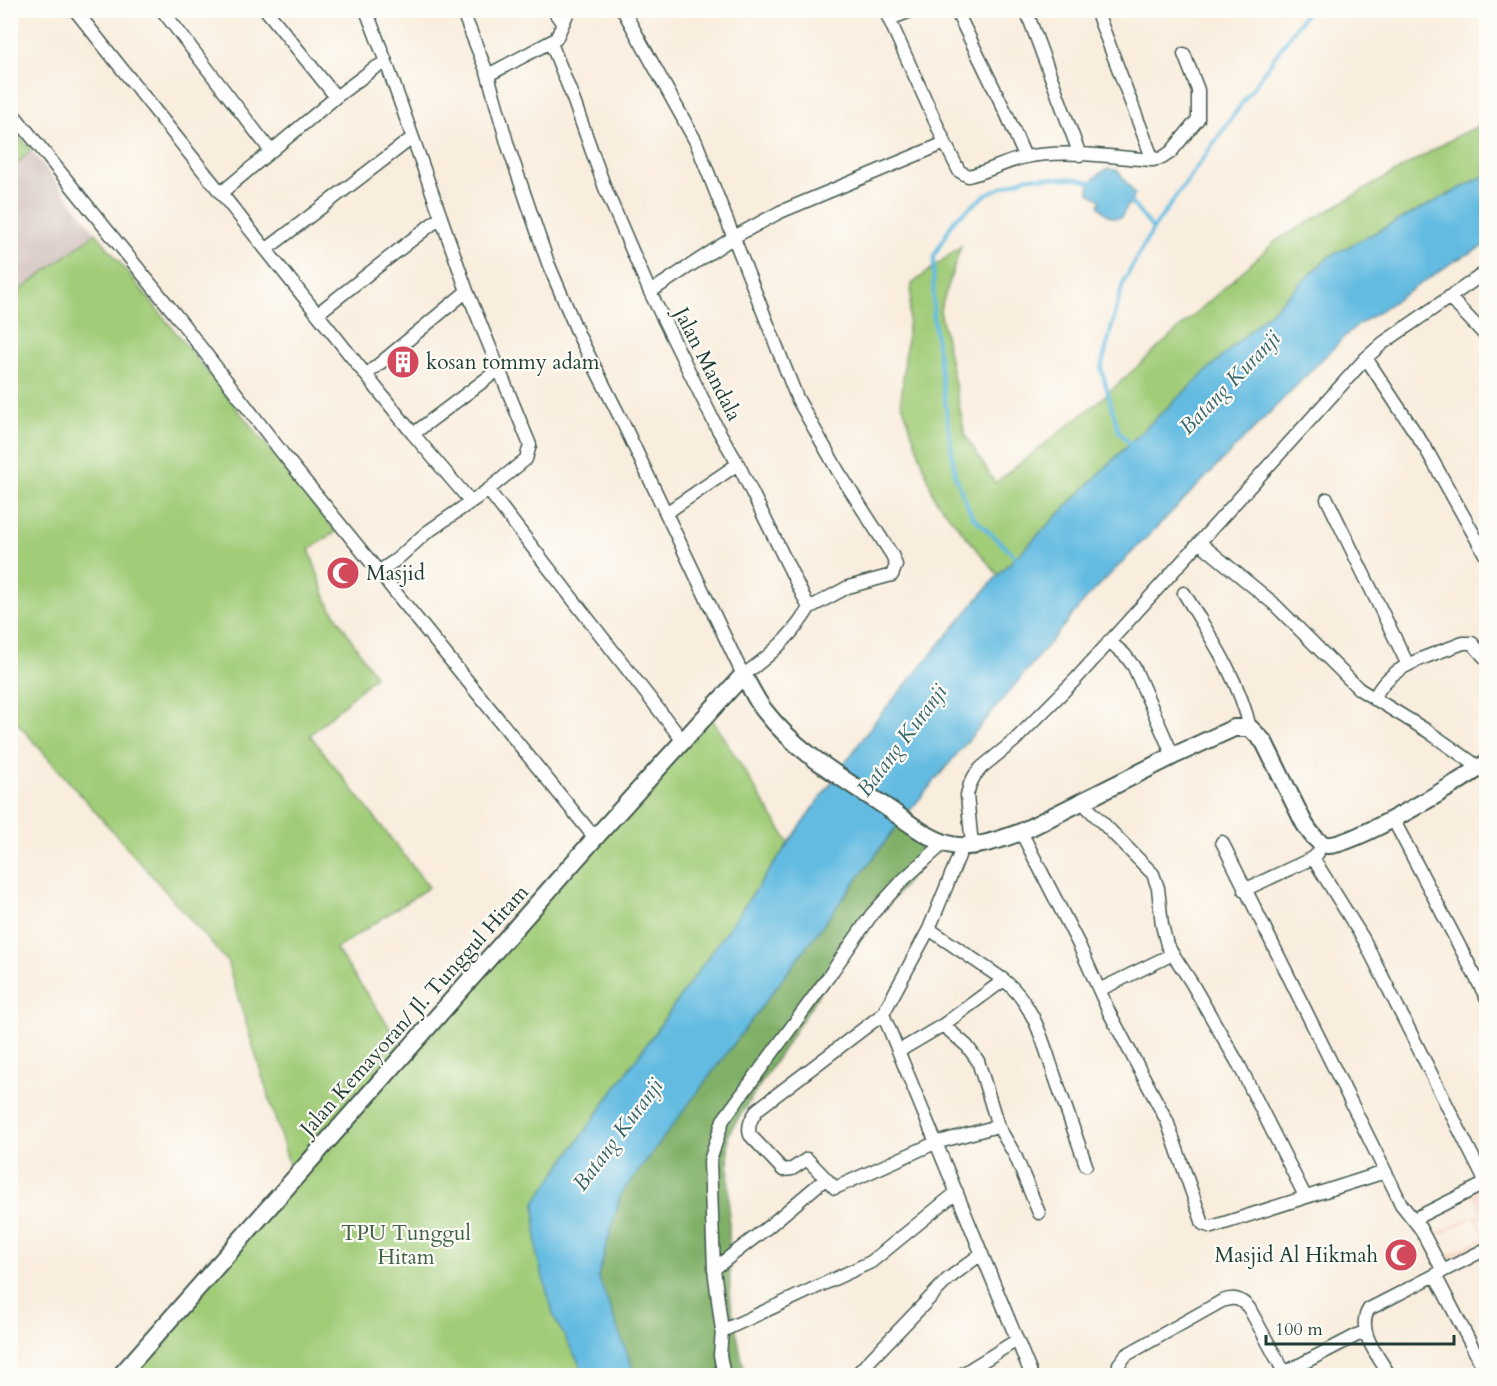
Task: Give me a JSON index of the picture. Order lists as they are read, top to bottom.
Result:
{
  "streets": {
    "street": ["Jalan Mandala", "Jalan Kemayoran/ Jl. Tunggul Hitam"]
  },
  "water": ["Batang Kuranji"],
  "parks": ["TPU Tunggul Hitam"],
  "places": {
    "building": ["kosan tommy adam"],
    "mosque": ["Masjid", "Masjid Al Hikmah"]
  },
  "scale_bar": "100 m"
}
